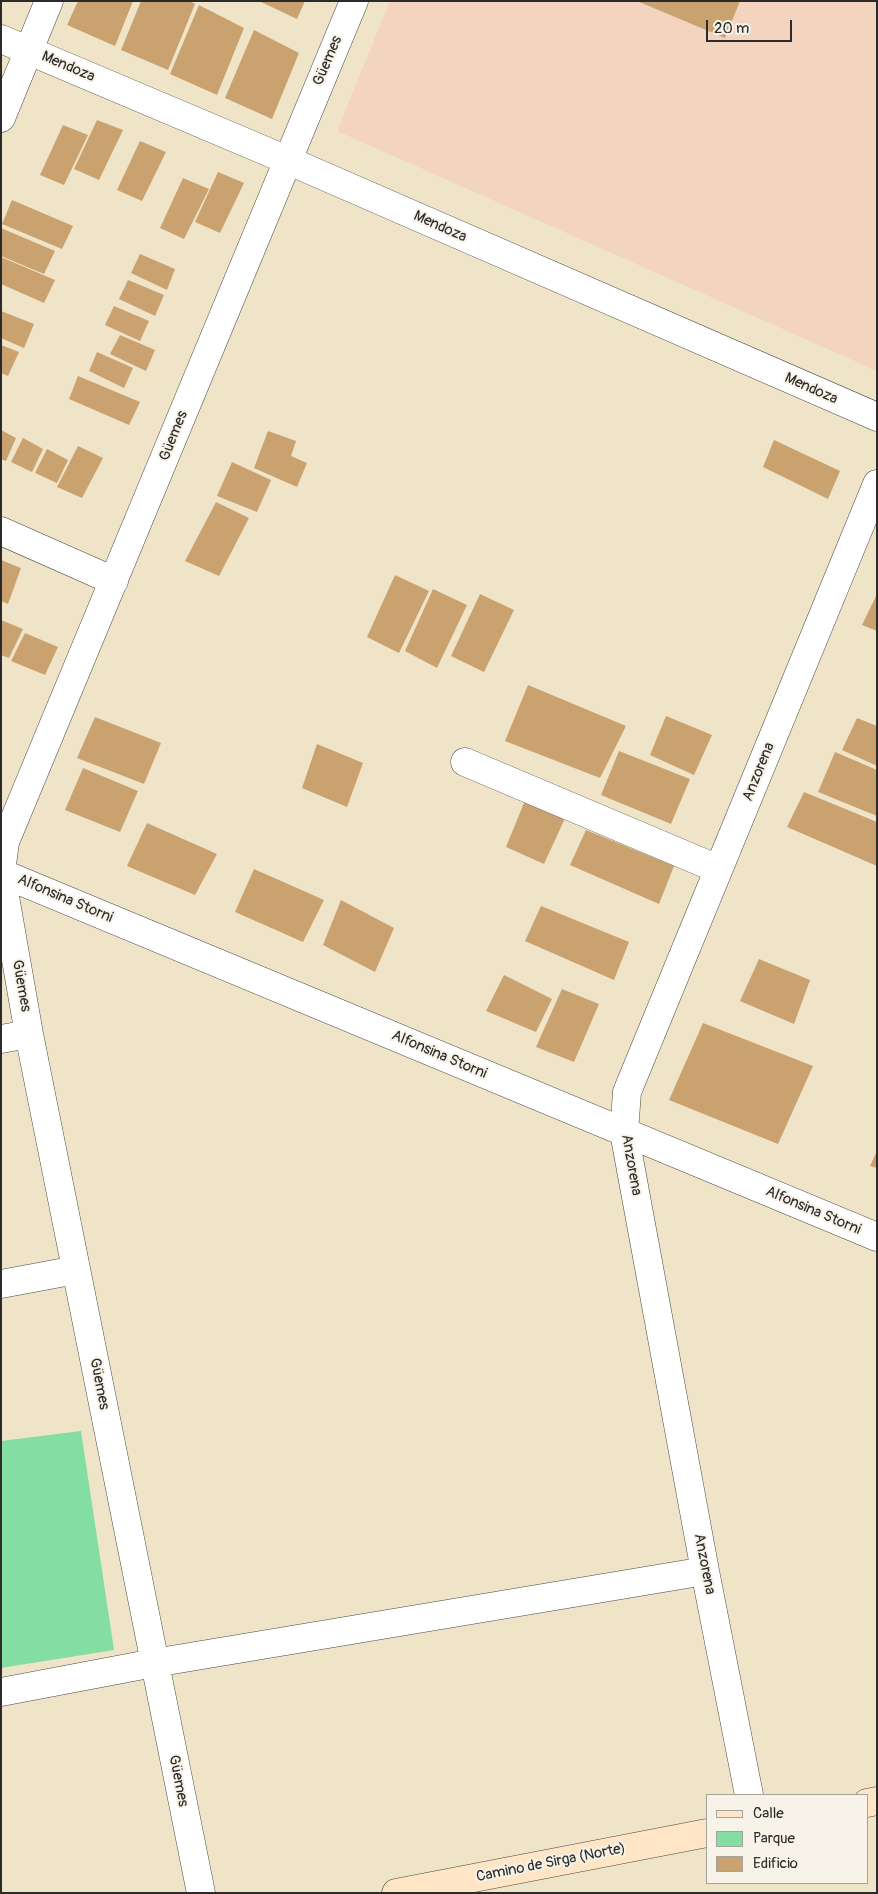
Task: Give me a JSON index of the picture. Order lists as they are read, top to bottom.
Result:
{
  "streets": {
    "main road": ["Camino de Sirga (Norte)"],
    "street": [
      "Güemes",
      "Mendoza",
      "Anzorena",
      "Alfonsina Storni"
    ]
  },
  "crossings": [
    ["Güemes", "Mendoza"],
    ["Güemes", "Alfonsina Storni"],
    ["Anzorena", "Alfonsina Storni"]
  ],
  "legend": ["Calle", "Parque", "Edificio"],
  "scale_bar": "20 m"
}
